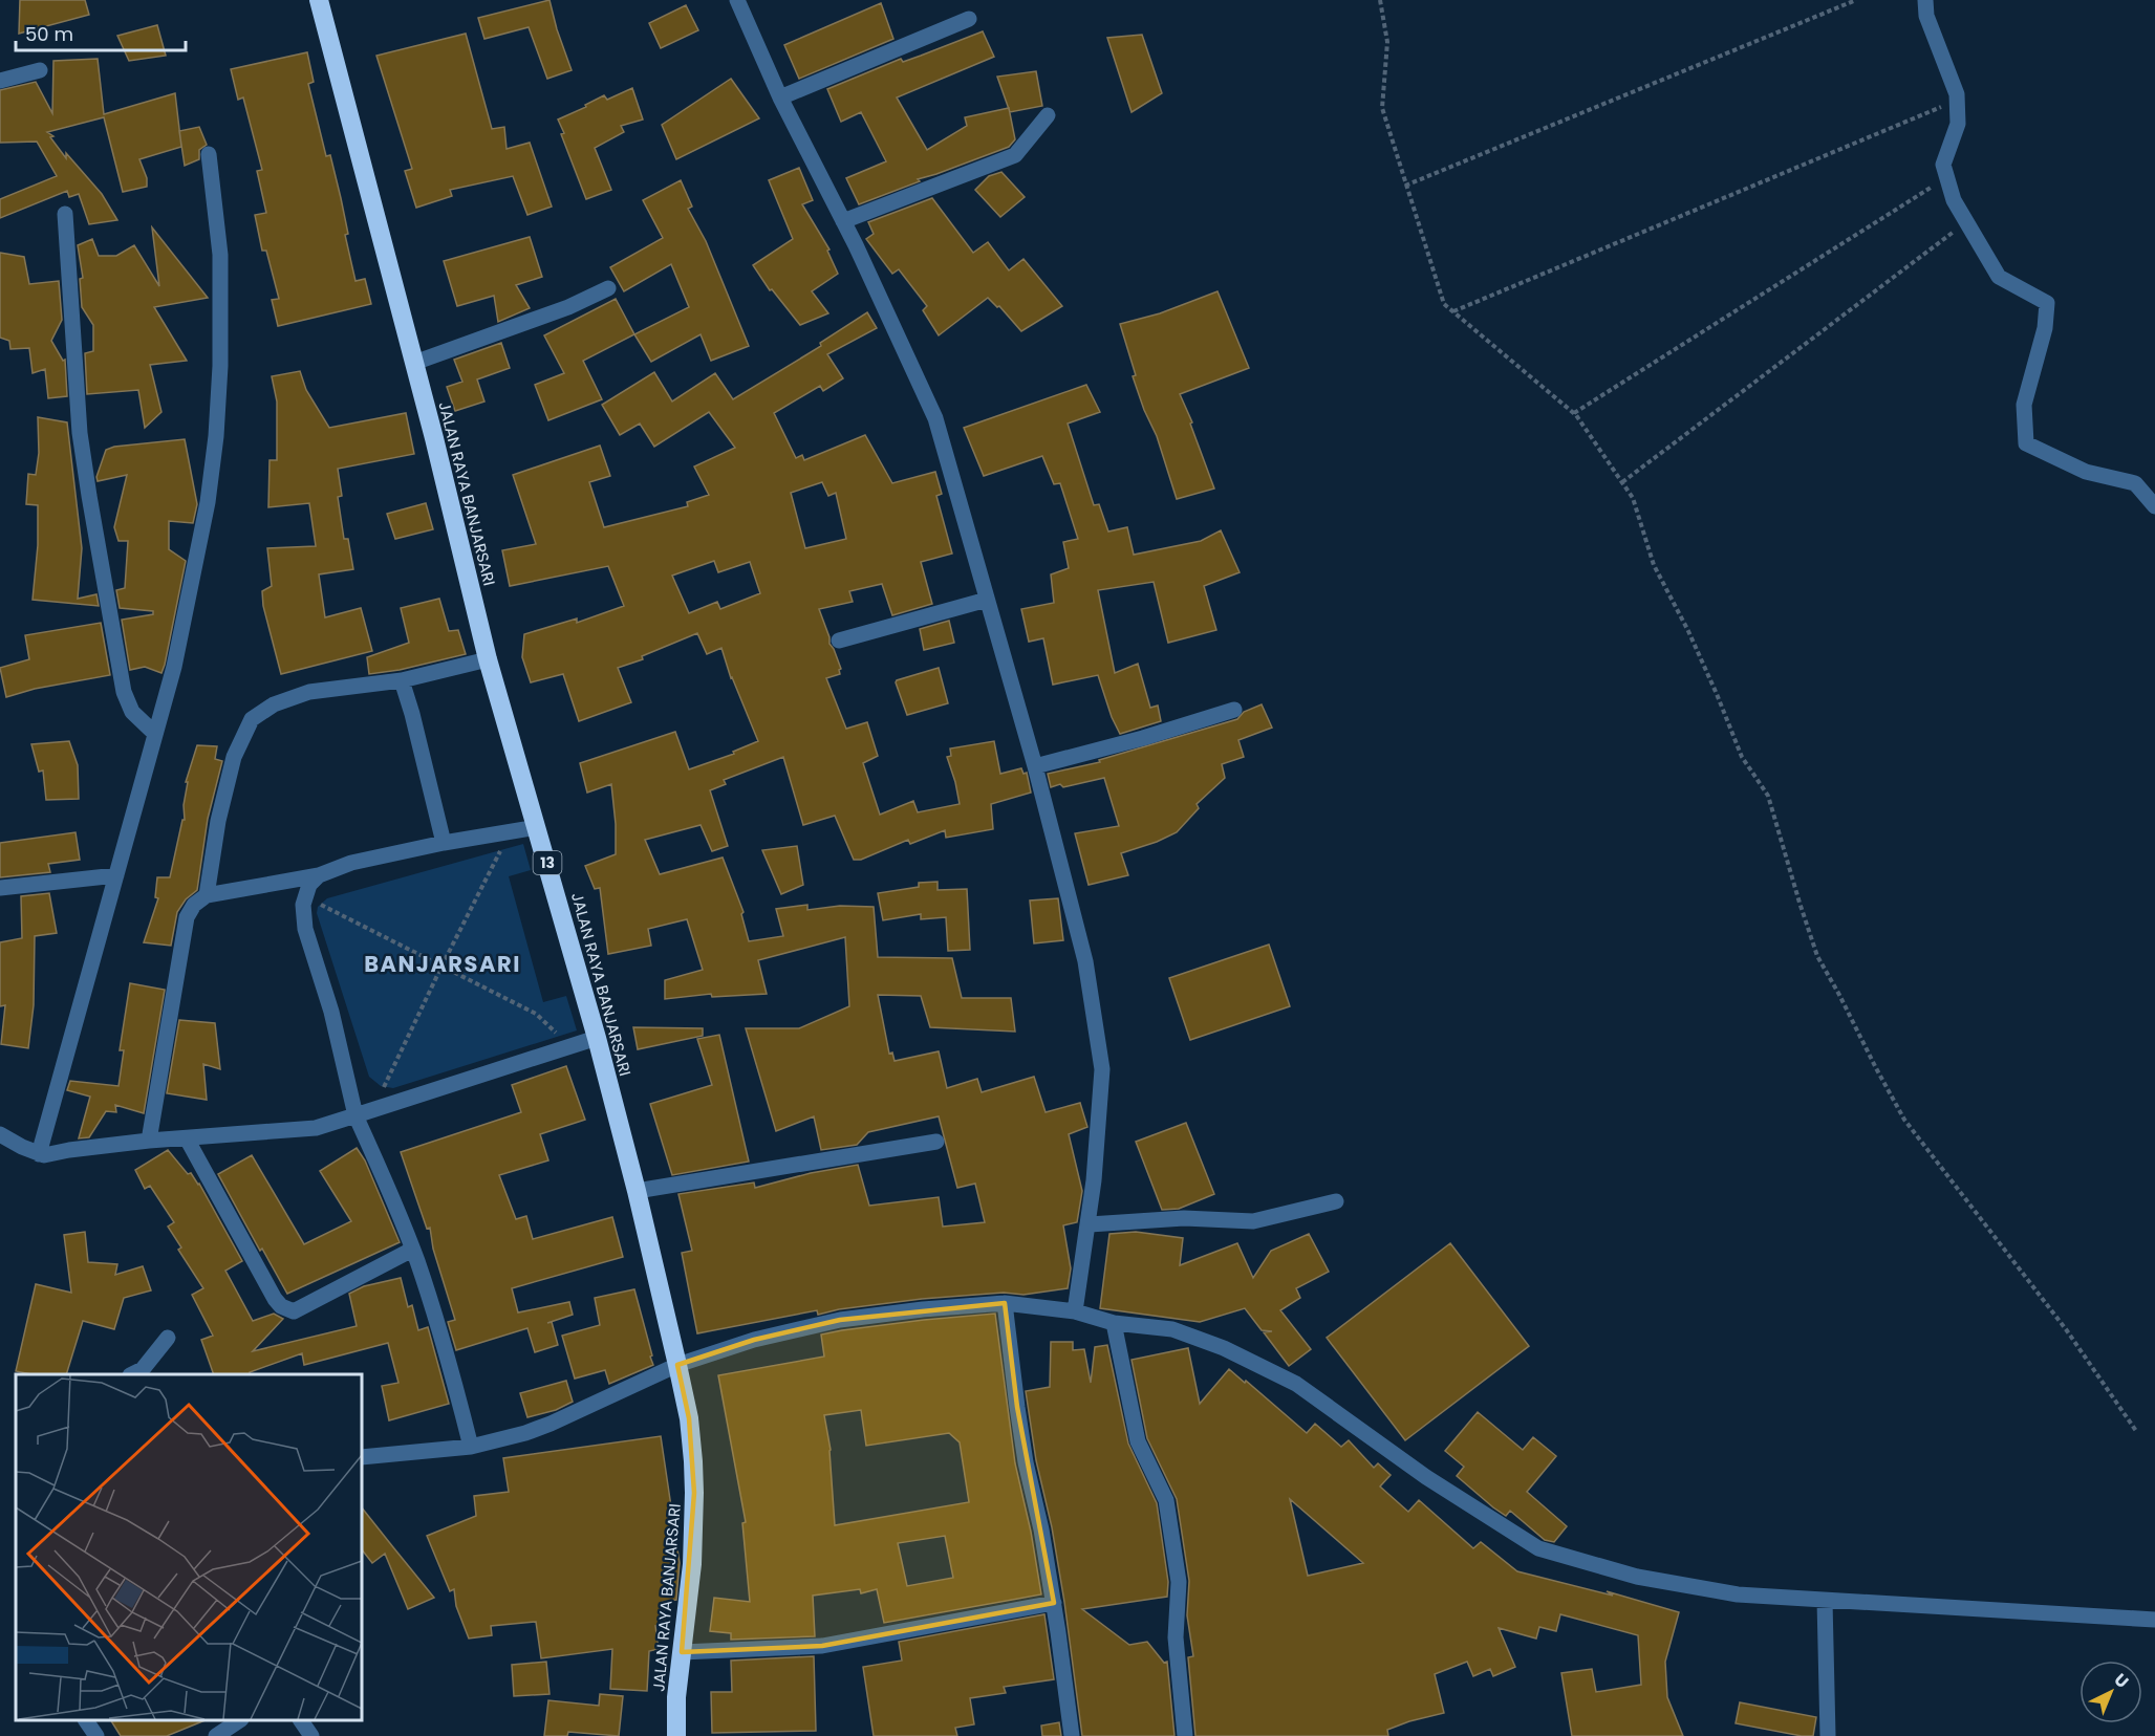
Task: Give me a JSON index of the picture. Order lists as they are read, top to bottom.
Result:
{
  "streets": {
    "highway": ["JALAN RAYA BANJARSARI", "13"]
  },
  "districts": ["BANJARSARI"],
  "scale_bar": "50 m",
  "north": "top right"
}
